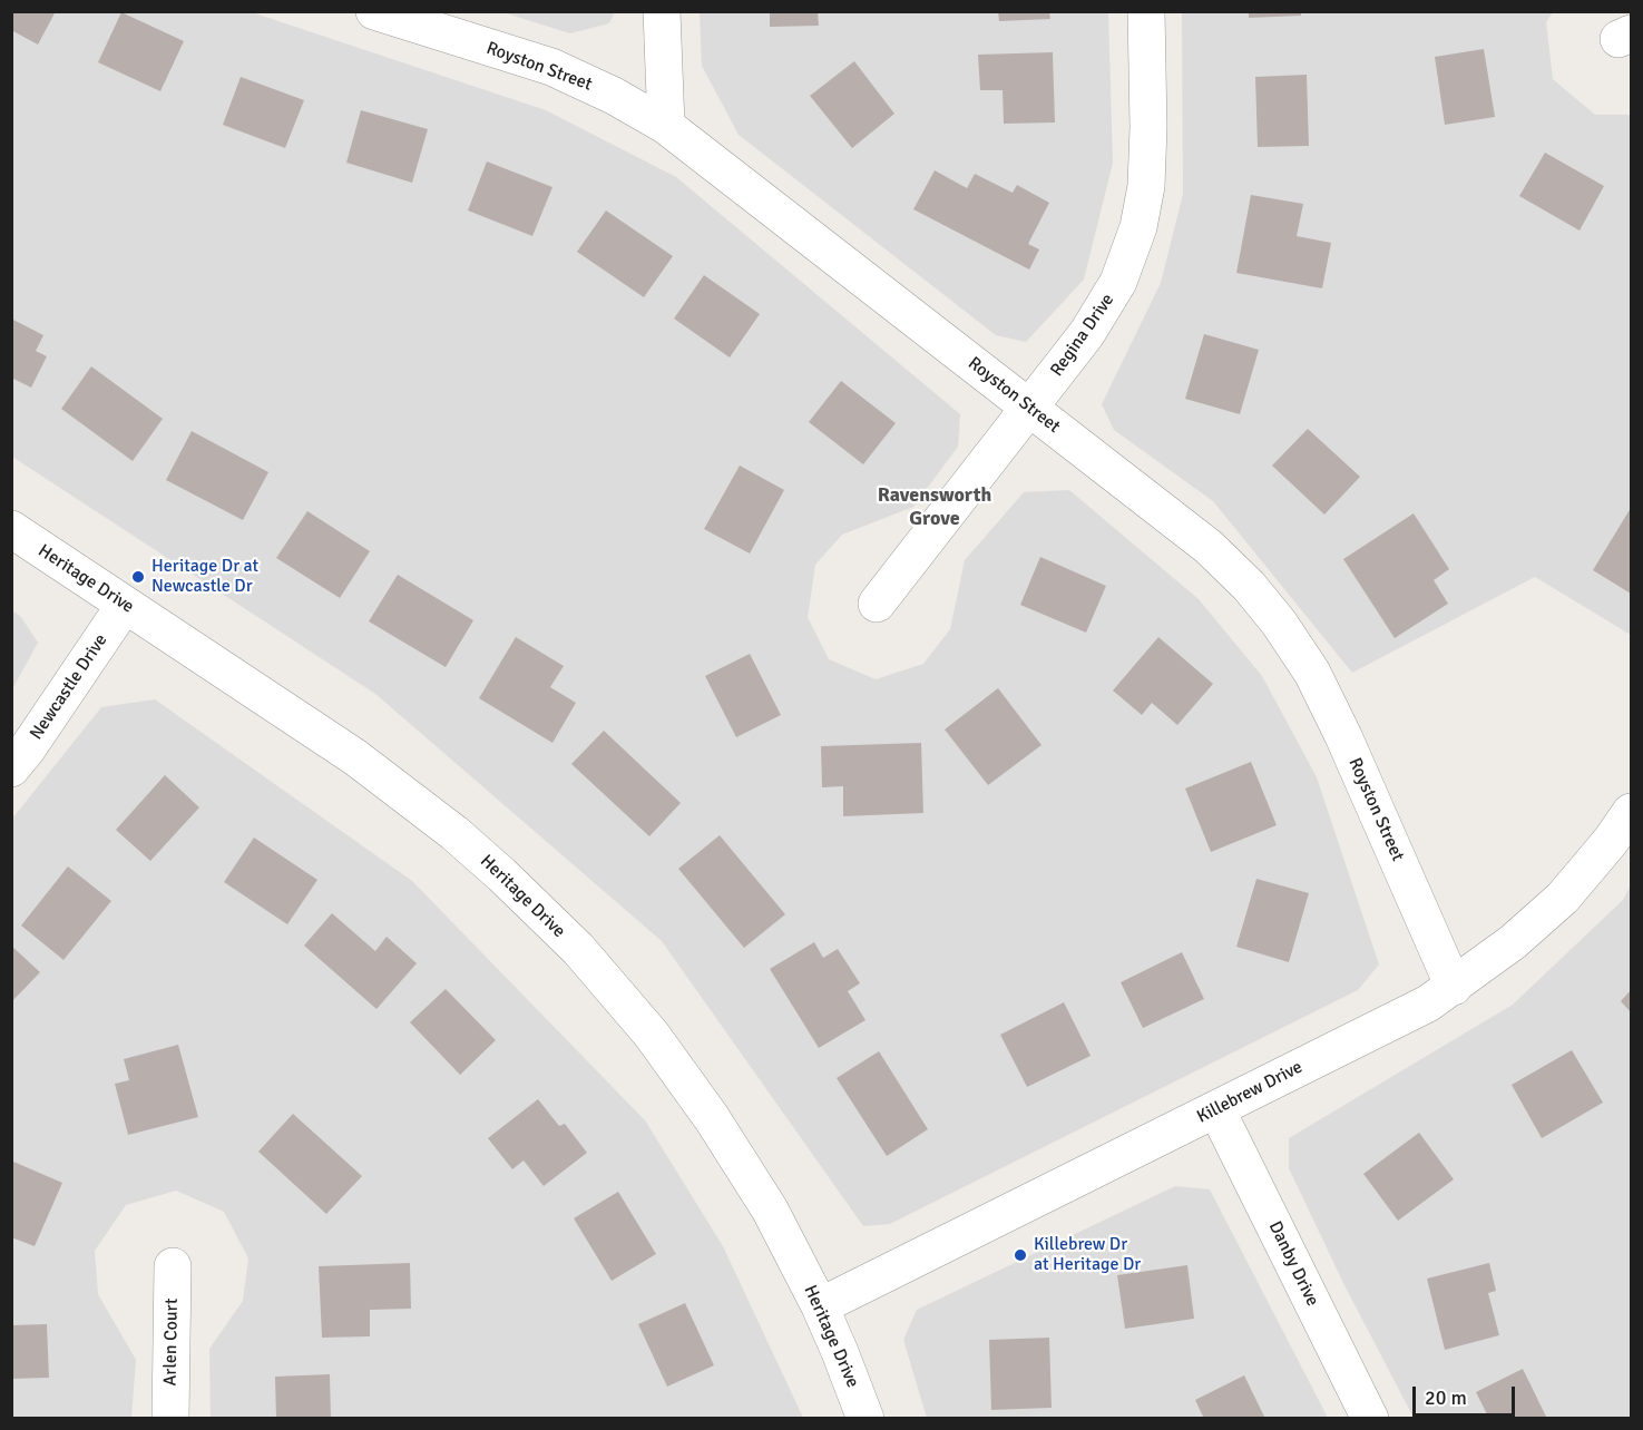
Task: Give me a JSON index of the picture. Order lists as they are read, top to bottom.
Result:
{
  "streets": {
    "street": [
      "Royston Street",
      "Regina Drive",
      "Heritage Drive",
      "Newcastle Drive",
      "Killebrew Drive",
      "Danby Drive",
      "Arlen Court"
    ]
  },
  "crossings": [
    ["Royston Street", "Regina Drive"],
    ["Royston Street", "Killebrew Drive"],
    ["Heritage Drive", "Newcastle Drive"],
    ["Heritage Drive", "Killebrew Drive"],
    ["Killebrew Drive", "Danby Drive"]
  ],
  "districts": ["Ravensworth Grove"],
  "places": ["Heritage Dr at Newcastle Dr", "Killebrew Dr at Heritage Dr"],
  "scale_bar": "20 m"
}
